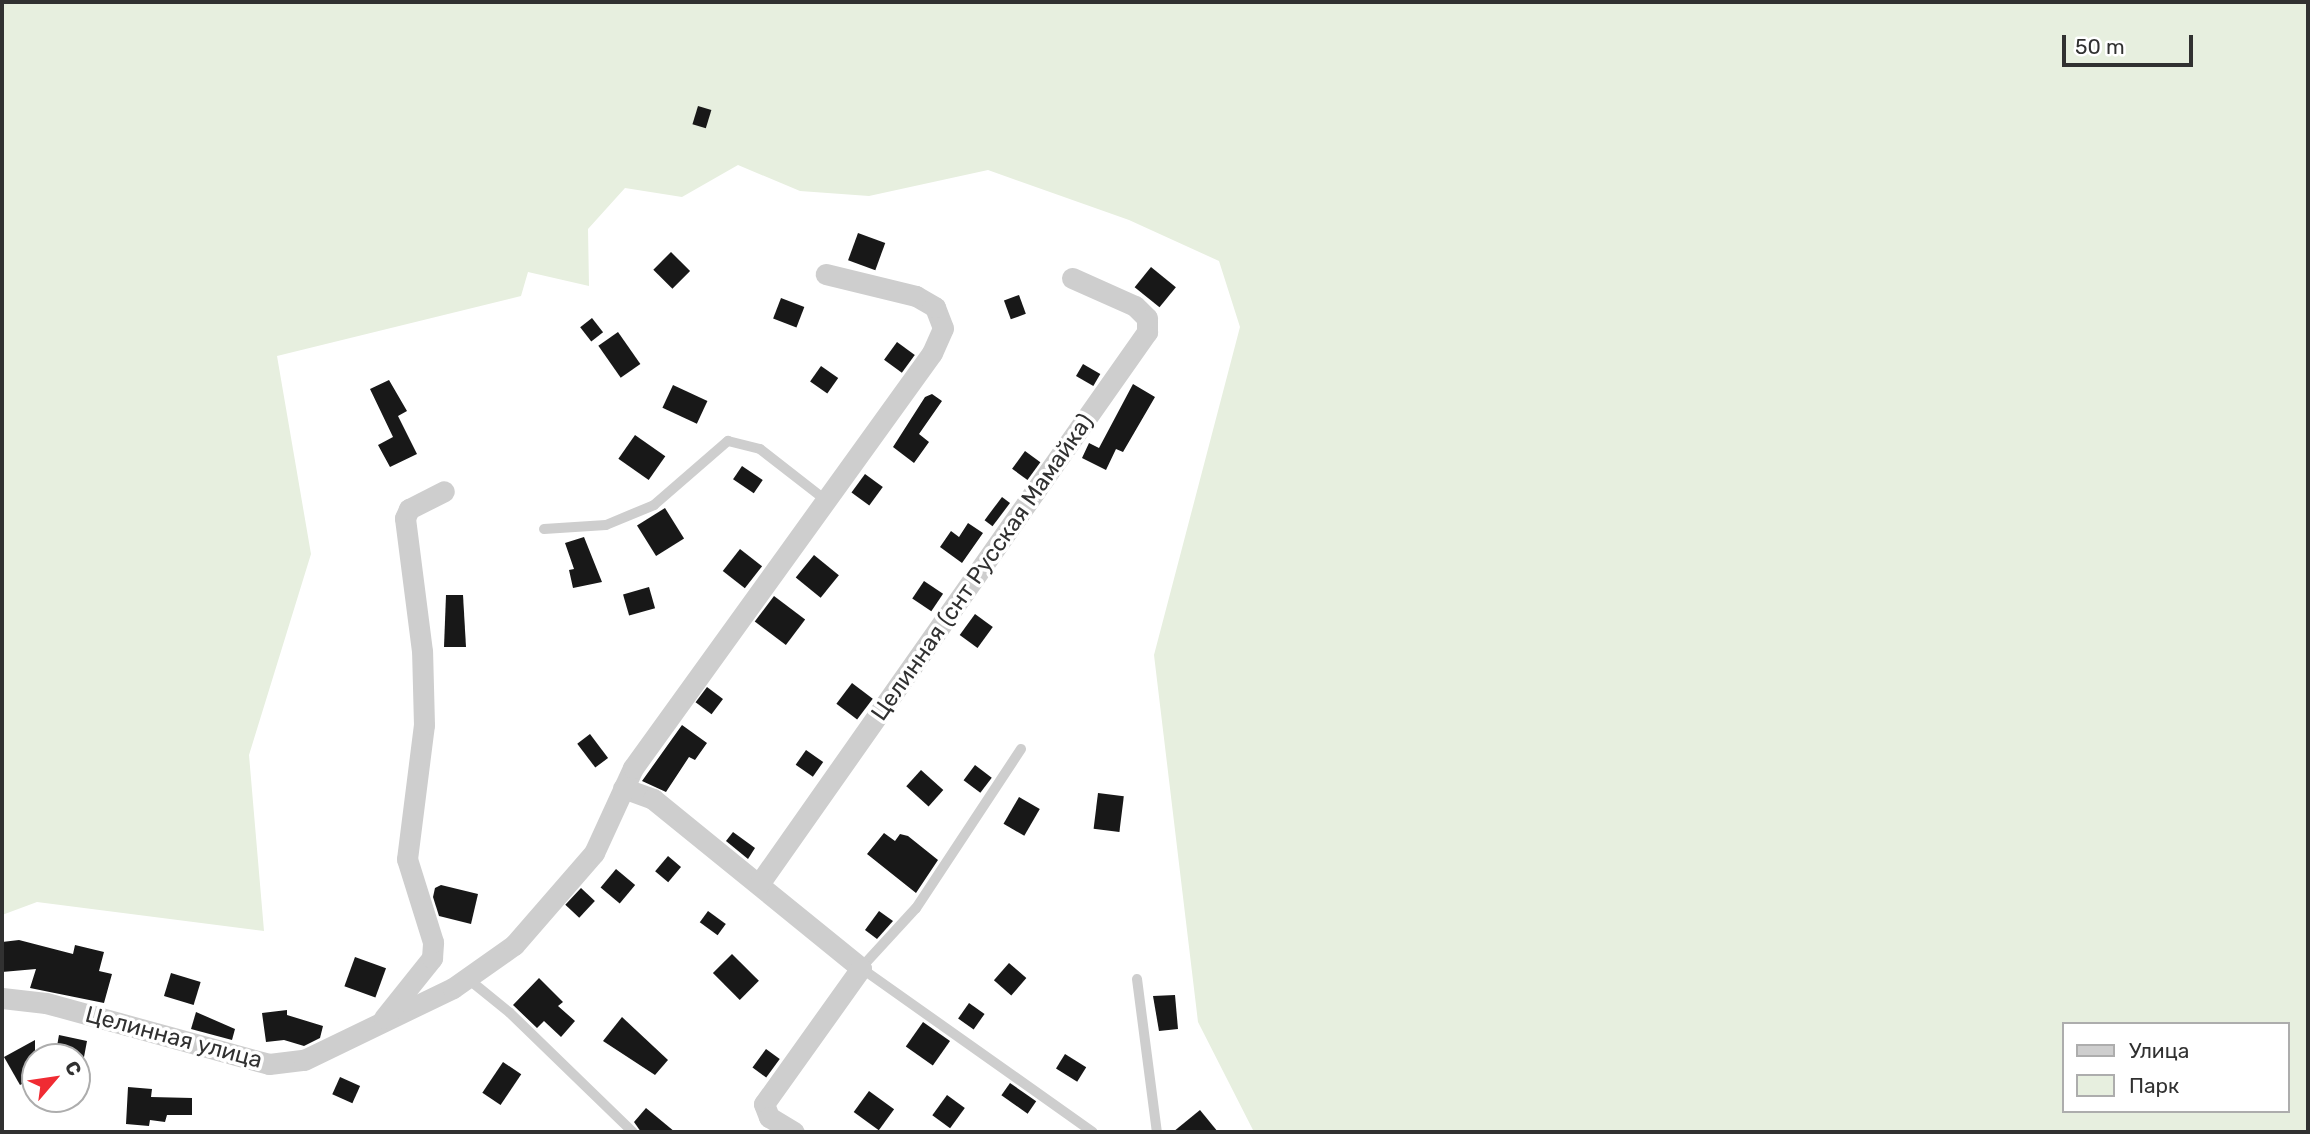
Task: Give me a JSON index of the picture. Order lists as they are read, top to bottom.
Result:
{
  "streets": {
    "street": ["Целинная (снт Русская Мамайка)", "Целинная улица"]
  },
  "legend": ["Улица", "Парк"],
  "scale_bar": "50 m",
  "north": "top right"
}
